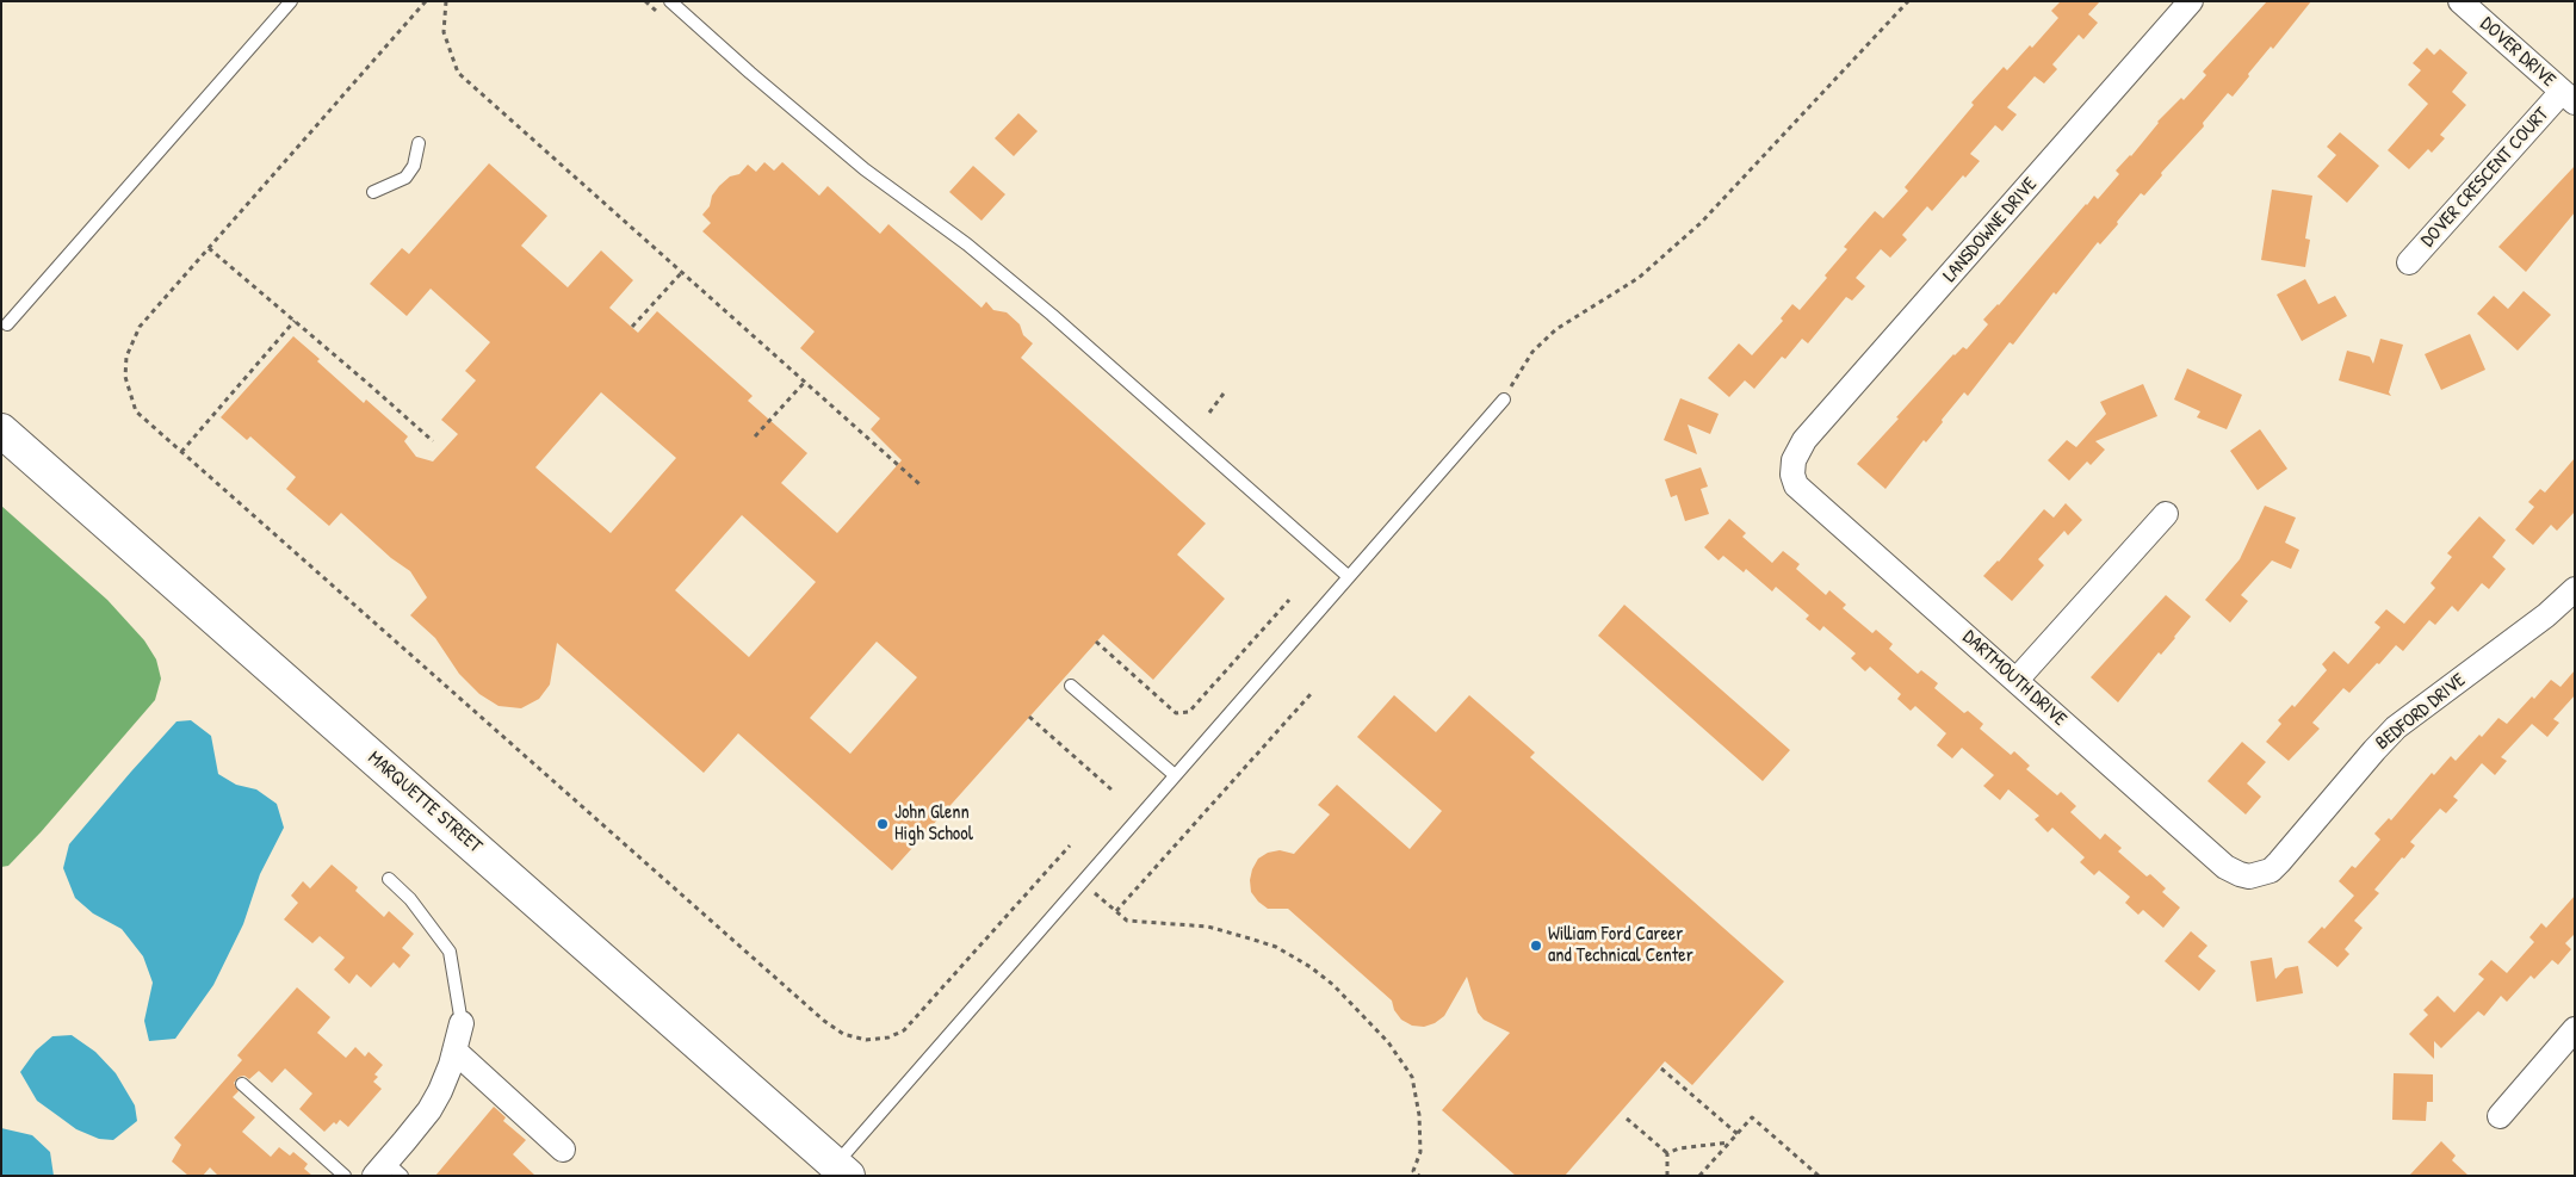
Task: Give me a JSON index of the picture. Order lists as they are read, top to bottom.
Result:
{
  "streets": {
    "street": [
      "DOVER DRIVE",
      "DOVER CRESCENT COURT",
      "LANSDOWNE DRIVE",
      "DARTMOUTH DRIVE",
      "BEDFORD DRIVE",
      "MARQUETTE STREET"
    ]
  },
  "crossings": [
    ["DOVER DRIVE", "DOVER CRESCENT COURT"],
    ["LANSDOWNE DRIVE", "DARTMOUTH DRIVE"],
    ["DARTMOUTH DRIVE", "BEDFORD DRIVE"]
  ],
  "places": ["John Glenn High School", "William Ford Career and Technical Center"]
}
